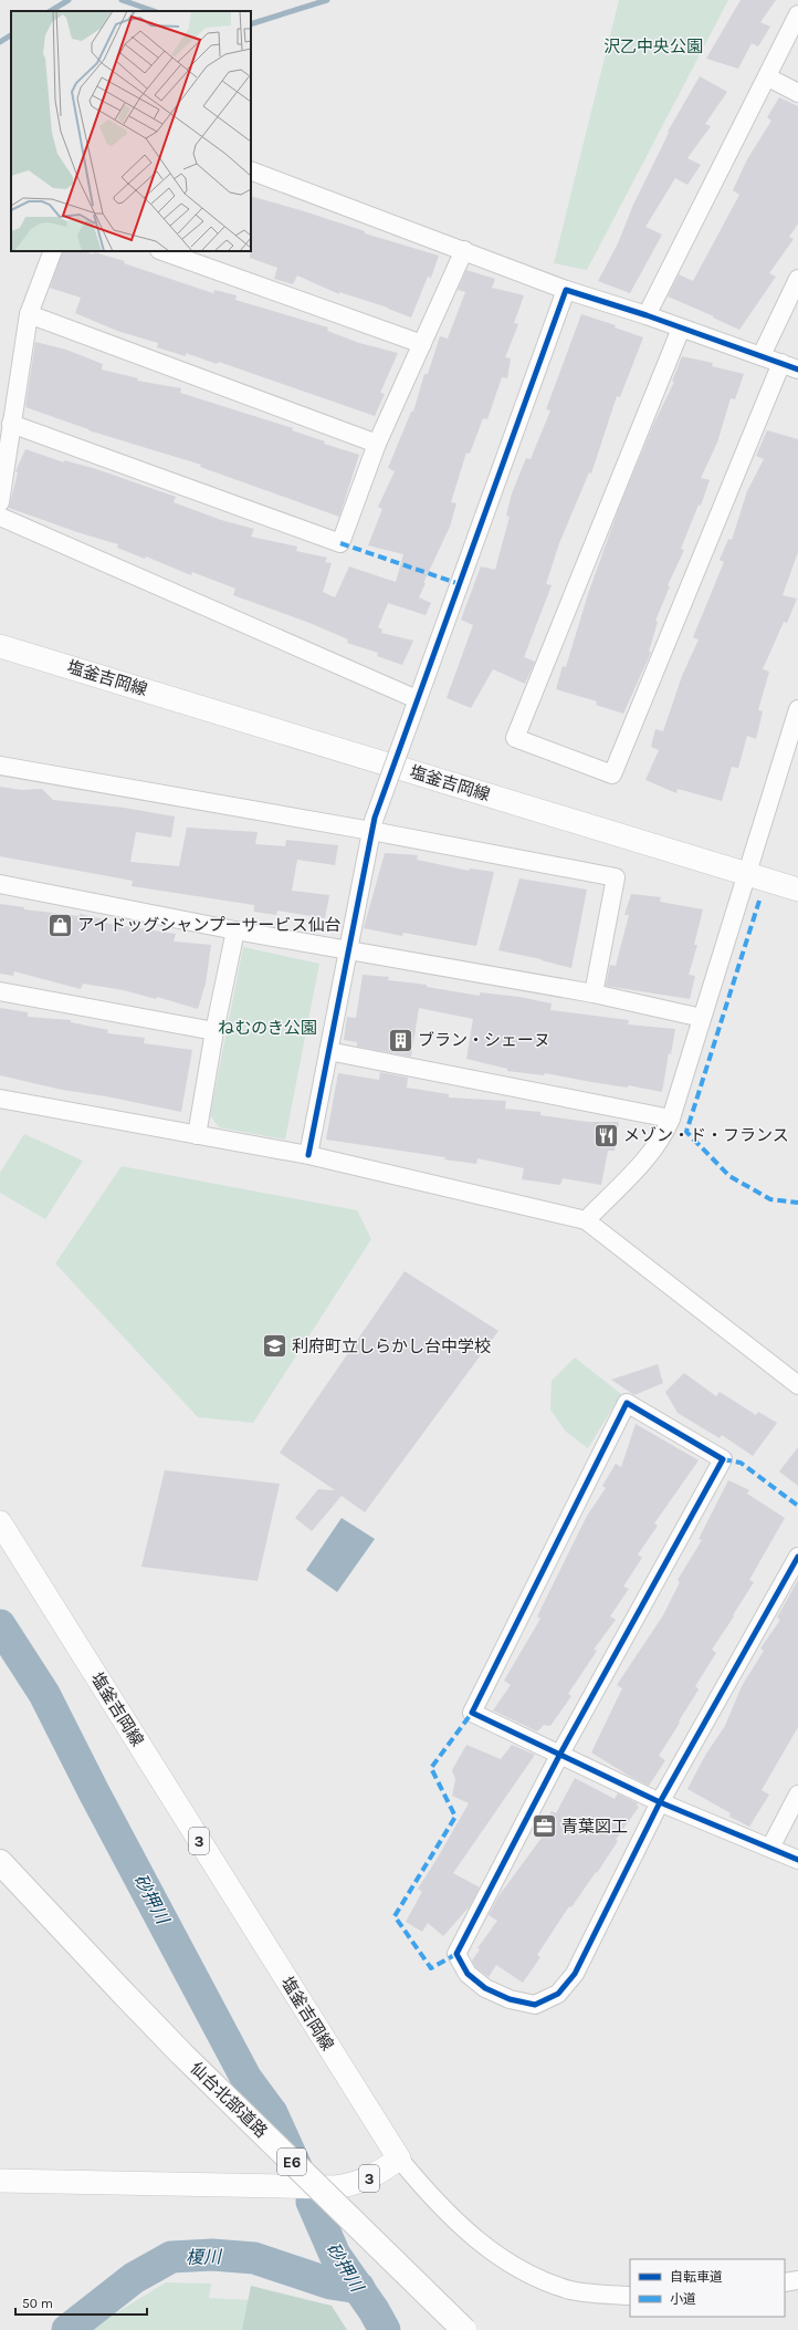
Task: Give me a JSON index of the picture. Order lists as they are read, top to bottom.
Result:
{
  "streets": {
    "highway": ["仙台北部道路", "E6"],
    "main road": ["塩釜吉岡線", "3"]
  },
  "crossings": [
    ["塩釜吉岡線", "3"]
  ],
  "water": ["砂押川", "榎川"],
  "parks": ["沢乙中央公園", "ねむのき公園"],
  "places": {
    "shop": ["アイドッグシャンプーサービス仙台"],
    "building": ["ブラン・シェーヌ"],
    "restaurant": ["メゾン・ド・フランス"],
    "school or university": ["利府町立しらかし台中学校"],
    "office": ["青葉図工"]
  },
  "legend": ["自転車道", "小道"],
  "scale_bar": "50 m"
}
